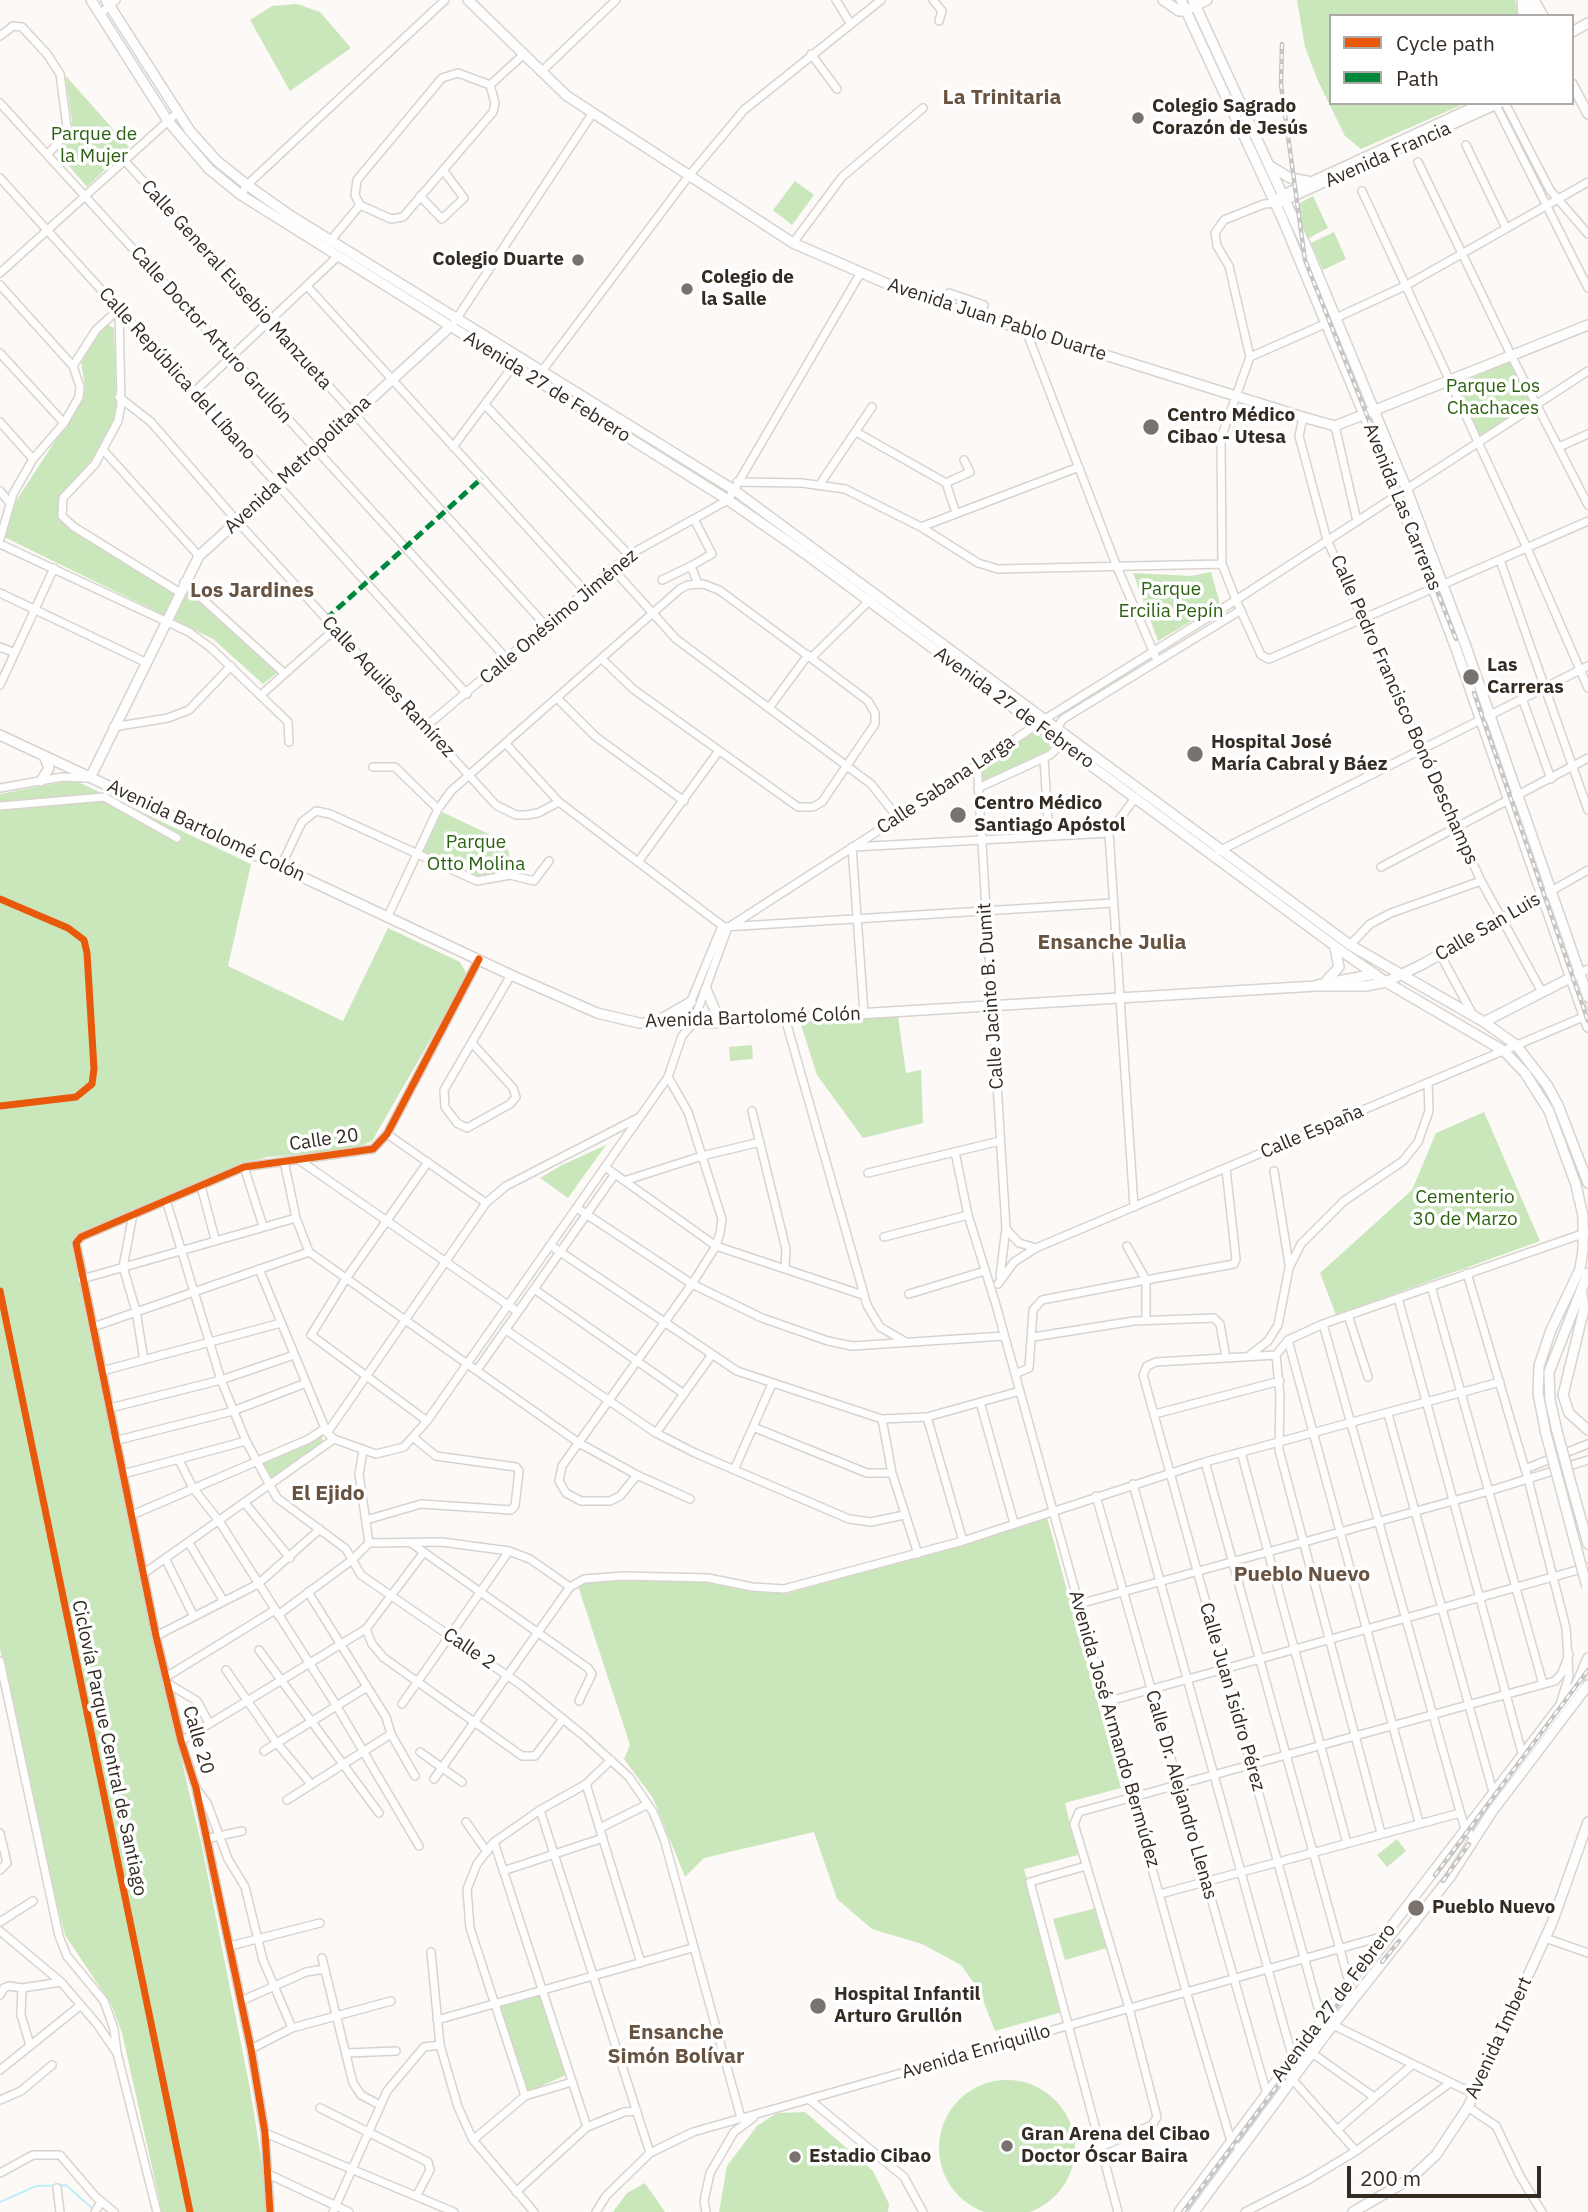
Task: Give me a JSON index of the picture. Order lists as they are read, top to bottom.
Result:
{
  "streets": {
    "main road": [
      "Avenida Francia",
      "Avenida Juan Pablo Duarte",
      "Avenida 27 de Febrero",
      "Avenida Metropolitana",
      "Avenida Las Carreras",
      "Avenida Bartolomé Colón",
      "Calle San Luis",
      "Avenida Imbert"
    ],
    "street": [
      "Calle General Eusebio Manzueta",
      "Calle Doctor Arturo Grullón",
      "Calle República del Líbano",
      "Calle Onésimo Jiménez",
      "Calle Aquiles Ramírez",
      "Calle Pedro Francisco Bonó Deschamps",
      "Calle Sabana Larga",
      "Calle Jacinto B. Dumit",
      "Calle España",
      "Calle 20",
      "Calle 2",
      "Calle Juan Isidro Pérez",
      "Avenida José Armando Bermúdez",
      "Calle Dr. Alejandro Llenas",
      "Avenida Enriquillo"
    ],
    "cycle path": ["Ciclovía Parque Central de Santiago"]
  },
  "crossings": [
    ["Avenida Francia", "Avenida Las Carreras"],
    ["Calle General Eusebio Manzueta", "Avenida Metropolitana"],
    ["Calle General Eusebio Manzueta", "Calle Onésimo Jiménez"],
    ["Avenida Juan Pablo Duarte", "Calle Onésimo Jiménez"],
    ["Avenida Juan Pablo Duarte", "Calle Pedro Francisco Bonó Deschamps"],
    ["Calle Doctor Arturo Grullón", "Avenida Metropolitana"],
    ["Calle Doctor Arturo Grullón", "Calle Onésimo Jiménez"],
    ["Calle República del Líbano", "Avenida Metropolitana"],
    ["Calle República del Líbano", "Calle Onésimo Jiménez"],
    ["Avenida 27 de Febrero", "Avenida Metropolitana"],
    ["Avenida 27 de Febrero", "Calle Onésimo Jiménez"],
    ["Avenida 27 de Febrero", "Calle Sabana Larga"],
    ["Avenida 27 de Febrero", "Avenida Bartolomé Colón"],
    ["Avenida 27 de Febrero", "Calle San Luis"],
    ["Avenida 27 de Febrero", "Calle España"],
    ["Avenida 27 de Febrero", "Calle Juan Isidro Pérez"],
    ["Avenida 27 de Febrero", "Avenida José Armando Bermúdez"],
    ["Avenida 27 de Febrero", "Calle Dr. Alejandro Llenas"],
    ["Avenida 27 de Febrero", "Avenida Enriquillo"],
    ["Avenida Metropolitana", "Calle Aquiles Ramírez"],
    ["Avenida Metropolitana", "Avenida Bartolomé Colón"],
    ["Avenida Las Carreras", "Calle Sabana Larga"],
    ["Avenida Las Carreras", "Calle San Luis"],
    ["Avenida Las Carreras", "Calle España"],
    ["Calle Onésimo Jiménez", "Calle Aquiles Ramírez"],
    ["Calle Pedro Francisco Bonó Deschamps", "Calle Sabana Larga"],
    ["Calle Pedro Francisco Bonó Deschamps", "Calle San Luis"],
    ["Calle Sabana Larga", "Calle Jacinto B. Dumit"],
    ["Avenida Bartolomé Colón", "Calle San Luis"],
    ["Avenida Bartolomé Colón", "Calle Jacinto B. Dumit"],
    ["Avenida Bartolomé Colón", "Calle 20"],
    ["Calle Jacinto B. Dumit", "Avenida José Armando Bermúdez"],
    ["Calle España", "Avenida José Armando Bermúdez"],
    ["Calle 20", "Calle 2"],
    ["Calle 2", "Avenida Enriquillo"],
    ["Calle Juan Isidro Pérez", "Avenida Enriquillo"],
    ["Avenida José Armando Bermúdez", "Avenida Enriquillo"],
    ["Calle Dr. Alejandro Llenas", "Avenida Enriquillo"]
  ],
  "districts": [
    "La Trinitaria",
    "Los Jardines",
    "Ensanche Julia",
    "El Ejido",
    "Pueblo Nuevo",
    "Ensanche Simón Bolívar"
  ],
  "parks": [
    "Parque de la Mujer",
    "Parque Los Chachaces",
    "Parque Ercilia Pepín",
    "Parque Otto Molina",
    "Cementerio 30 de Marzo"
  ],
  "places": [
    "Colegio Sagrado Corazón de Jesús",
    "Colegio Duarte",
    "Colegio de la Salle",
    "Centro Médico Cibao - Utesa",
    "Las Carreras",
    "Hospital José María Cabral y Báez",
    "Centro Médico Santiago Apóstol",
    "Pueblo Nuevo",
    "Hospital Infantil Arturo Grullón",
    "Gran Arena del Cibao Doctor Óscar Baira",
    "Estadio Cibao"
  ],
  "legend": ["Cycle path", "Path"],
  "scale_bar": "200 m"
}
